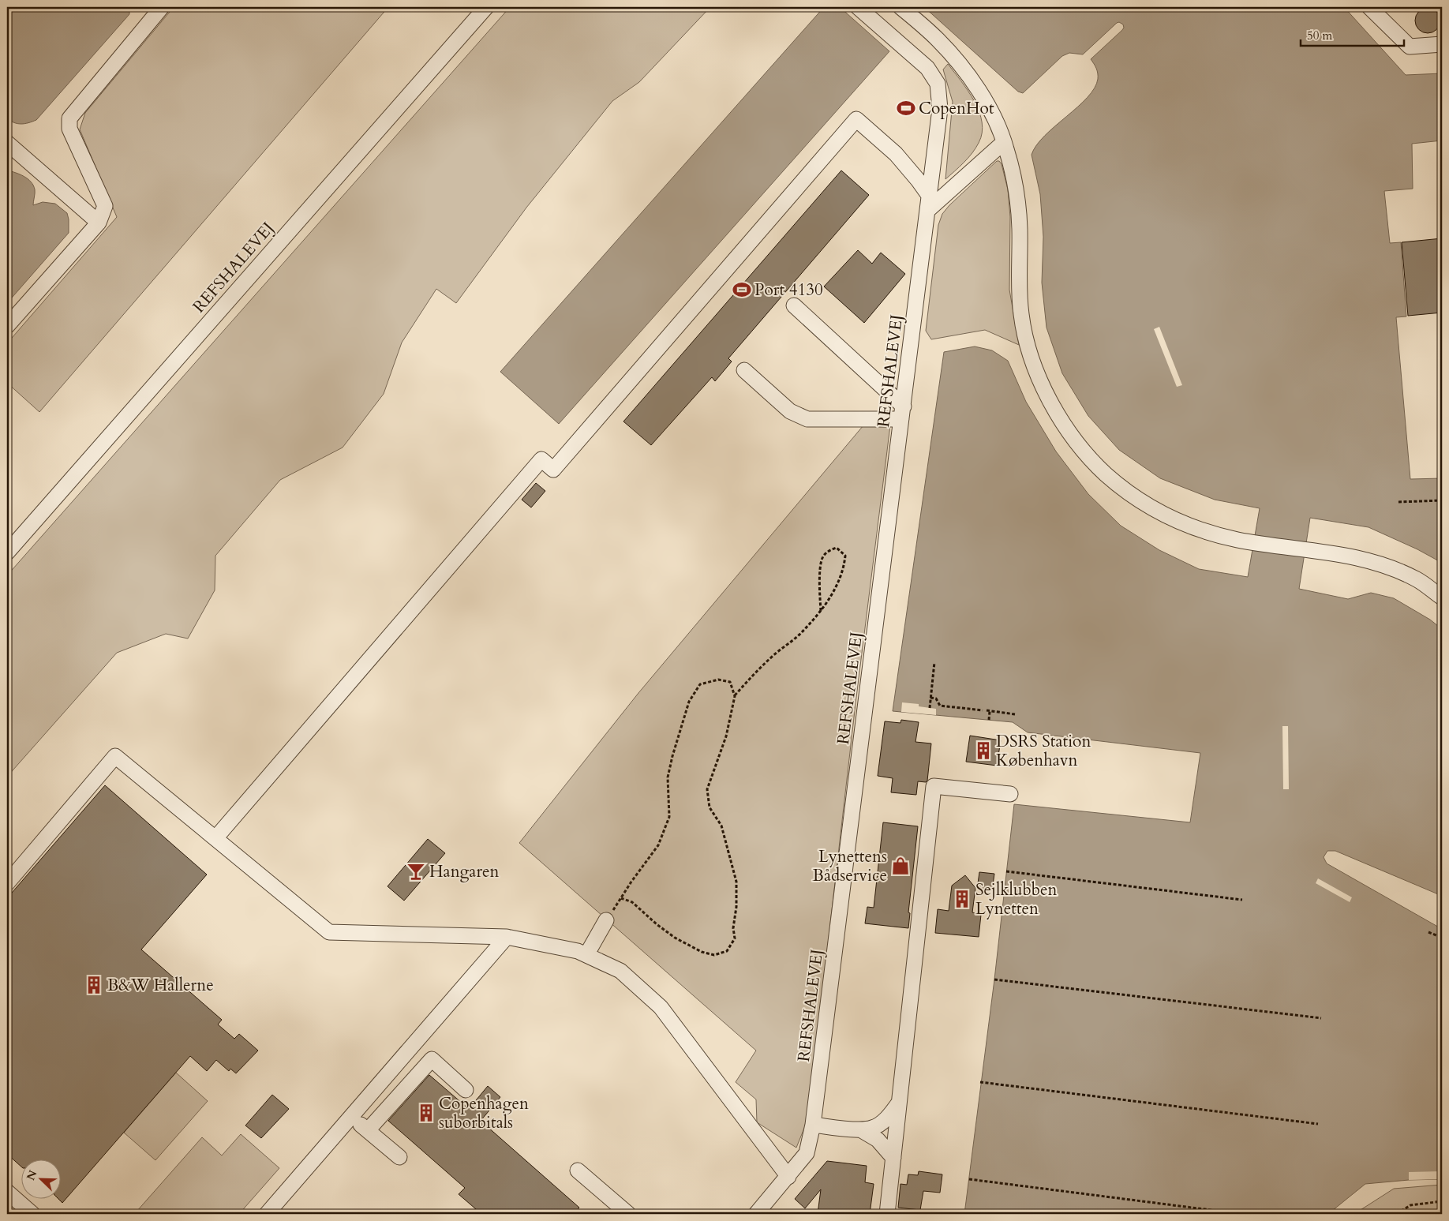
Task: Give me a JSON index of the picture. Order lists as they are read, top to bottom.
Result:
{
  "streets": {
    "street": ["REFSHALEVEJ"]
  },
  "places": {
    "sports": ["CopenHot", "Port 4130"],
    "building": [
      "DSRS Station København",
      "Sejlklubben Lynetten",
      "B&W Hallerne",
      "Copenhagen suborbitals"
    ],
    "shop": ["Lynettens Bådservice"],
    "bar": ["Hangaren"]
  },
  "scale_bar": "50 m",
  "north": "top left"
}
